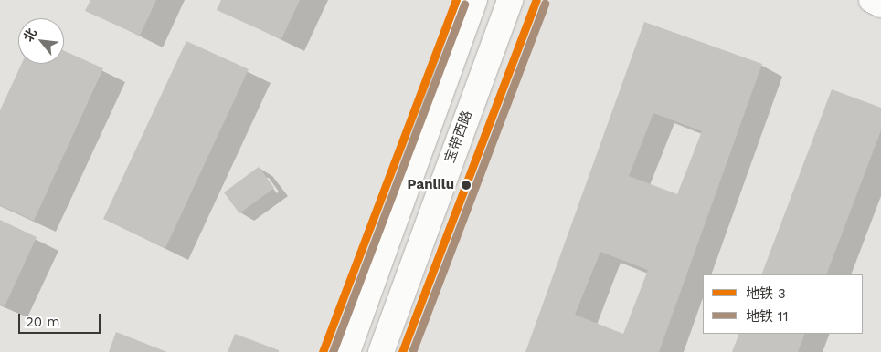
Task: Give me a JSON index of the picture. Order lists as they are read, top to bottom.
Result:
{
  "streets": {
    "main road": ["宝带西路"]
  },
  "places": ["Panlilu"],
  "lines": ["metro line 3", "metro line 11"],
  "legend": ["地铁 3", "地铁 11"],
  "scale_bar": "20 m",
  "north": "top left"
}
